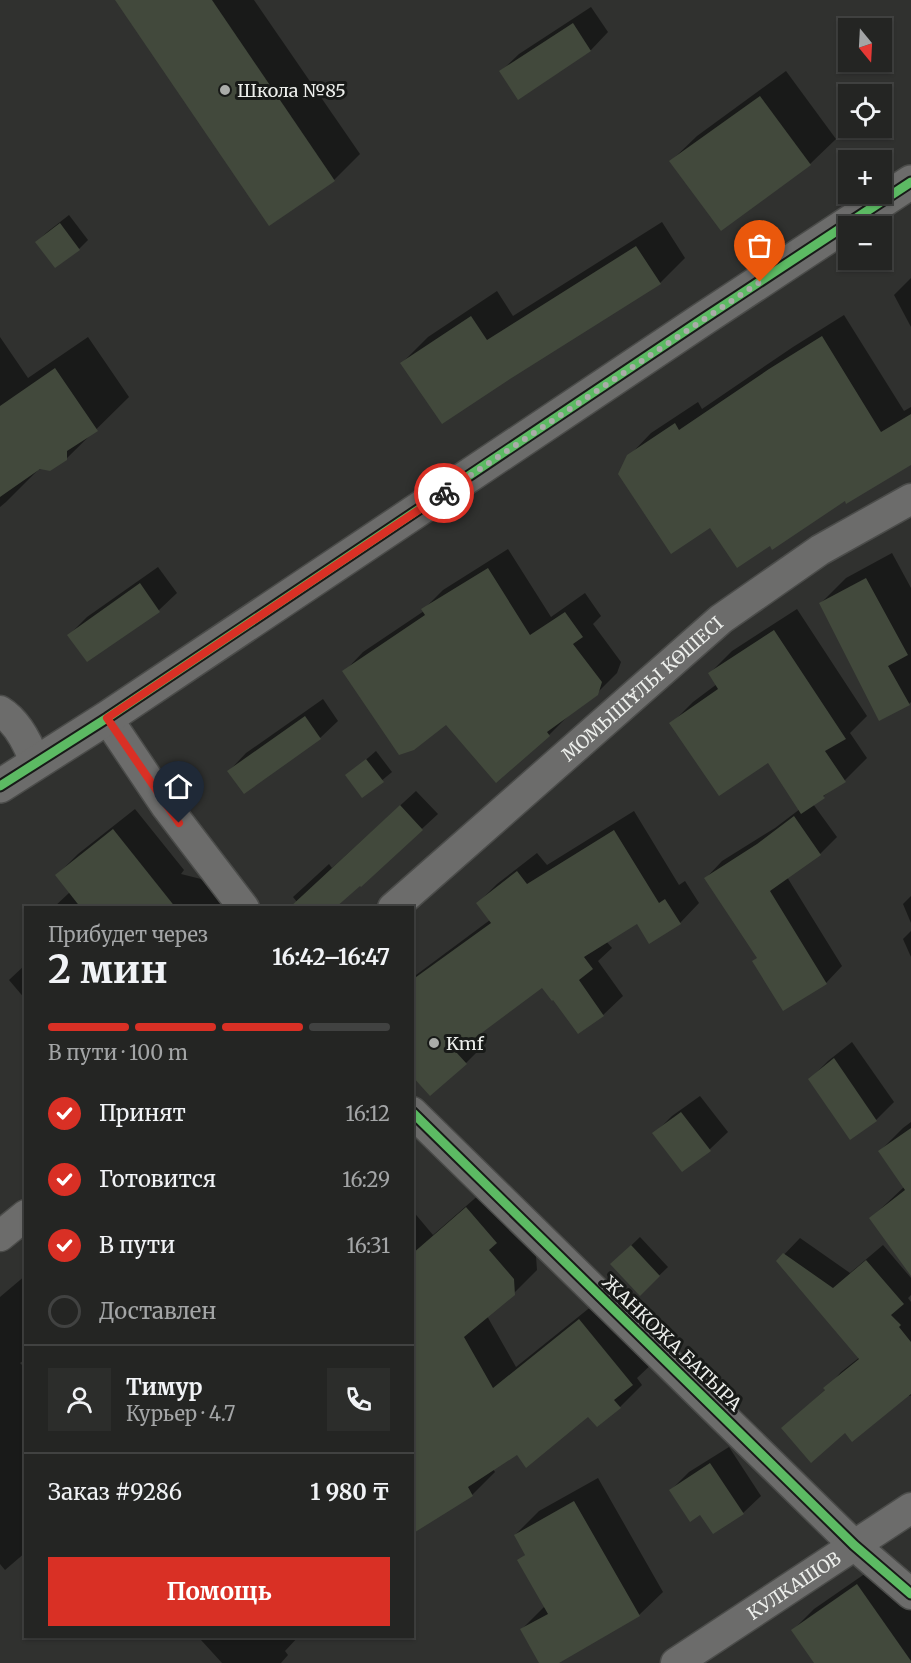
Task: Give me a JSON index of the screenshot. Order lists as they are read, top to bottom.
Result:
{
  "streets": {
    "street": ["МОМЫШҰЛЫ КӨШЕСІ", "ЖАНКОЖА БАТЫРА", "КУЛКАШОВ"]
  },
  "crossings": [
    ["ЖАНКОЖА БАТЫРА", "КУЛКАШОВ"]
  ],
  "places": ["Школа №85", "Kmf"],
  "north": "bottom",
  "page": {
    "map_buttons": ["+", "−"],
    "heading": ["2 мин", "Прибудет через", "16:42–16:47"],
    "panel": [
      "Тимур",
      "Курьер · 4.7",
      "Заказ #9286",
      "1 980 ₸"
    ],
    "bar": "В пути · 100 m",
    "list": [
      ["Принят", "16:12"],
      ["Готовится", "16:29"],
      ["В пути", "16:31"],
      "Доставлен"
    ],
    "buttons": "Помощь"
  }
}
